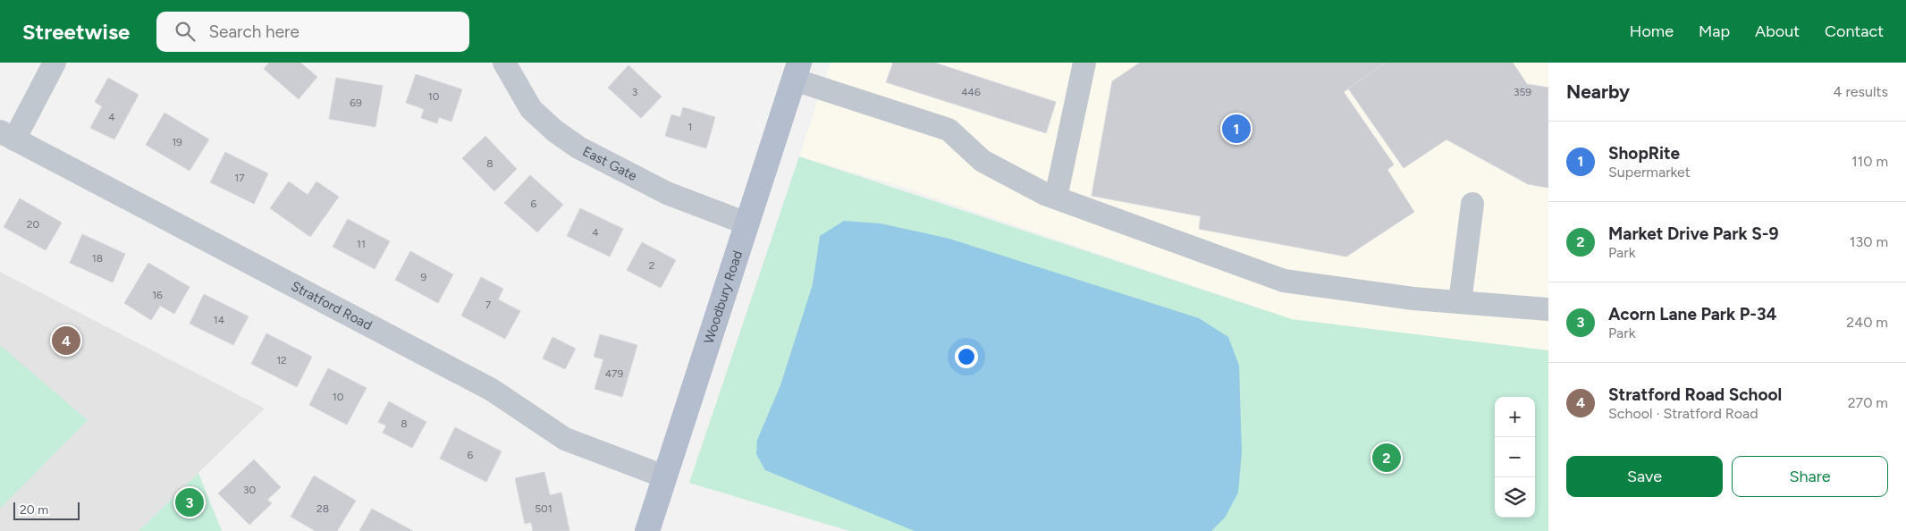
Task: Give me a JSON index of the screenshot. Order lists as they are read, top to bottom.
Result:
{
  "streets": {
    "main road": ["Woodbury Road"],
    "street": ["East Gate", "Stratford Road"]
  },
  "crossings": [
    ["East Gate", "Woodbury Road"],
    ["Woodbury Road", "Stratford Road"]
  ],
  "house_numbers": [
    "3",
    "446",
    "359",
    "10",
    "69",
    "4",
    "1",
    "19",
    "8",
    "17",
    "6",
    "20",
    "4",
    "11",
    "18",
    "2",
    "9",
    "16",
    "7",
    "14",
    "12",
    "479",
    "10",
    "8",
    "6",
    "30",
    "28",
    "501"
  ],
  "scale_bar": "20 m",
  "page": {
    "header": "Streetwise",
    "search": "Search here",
    "nav": [
      "Home",
      "Map",
      "About",
      "Contact"
    ],
    "heading": ["Nearby", "4 results"],
    "pins": [
      "1",
      "4",
      "2",
      "3"
    ],
    "list": [
      {
        "mark": "1",
        "name": "ShopRite",
        "note": "Supermarket",
        "value": "110 m"
      },
      {
        "mark": "2",
        "name": "Market Drive Park S-9",
        "note": "Park",
        "value": "130 m"
      },
      {
        "mark": "3",
        "name": "Acorn Lane Park P-34",
        "note": "Park",
        "value": "240 m"
      },
      {
        "mark": "4",
        "name": "Stratford Road School",
        "note": "School · Stratford Road",
        "value": "270 m"
      }
    ],
    "map_buttons": ["+", "−"],
    "buttons": ["Save", "Share"],
    "scale": "20 m"
  }
}
